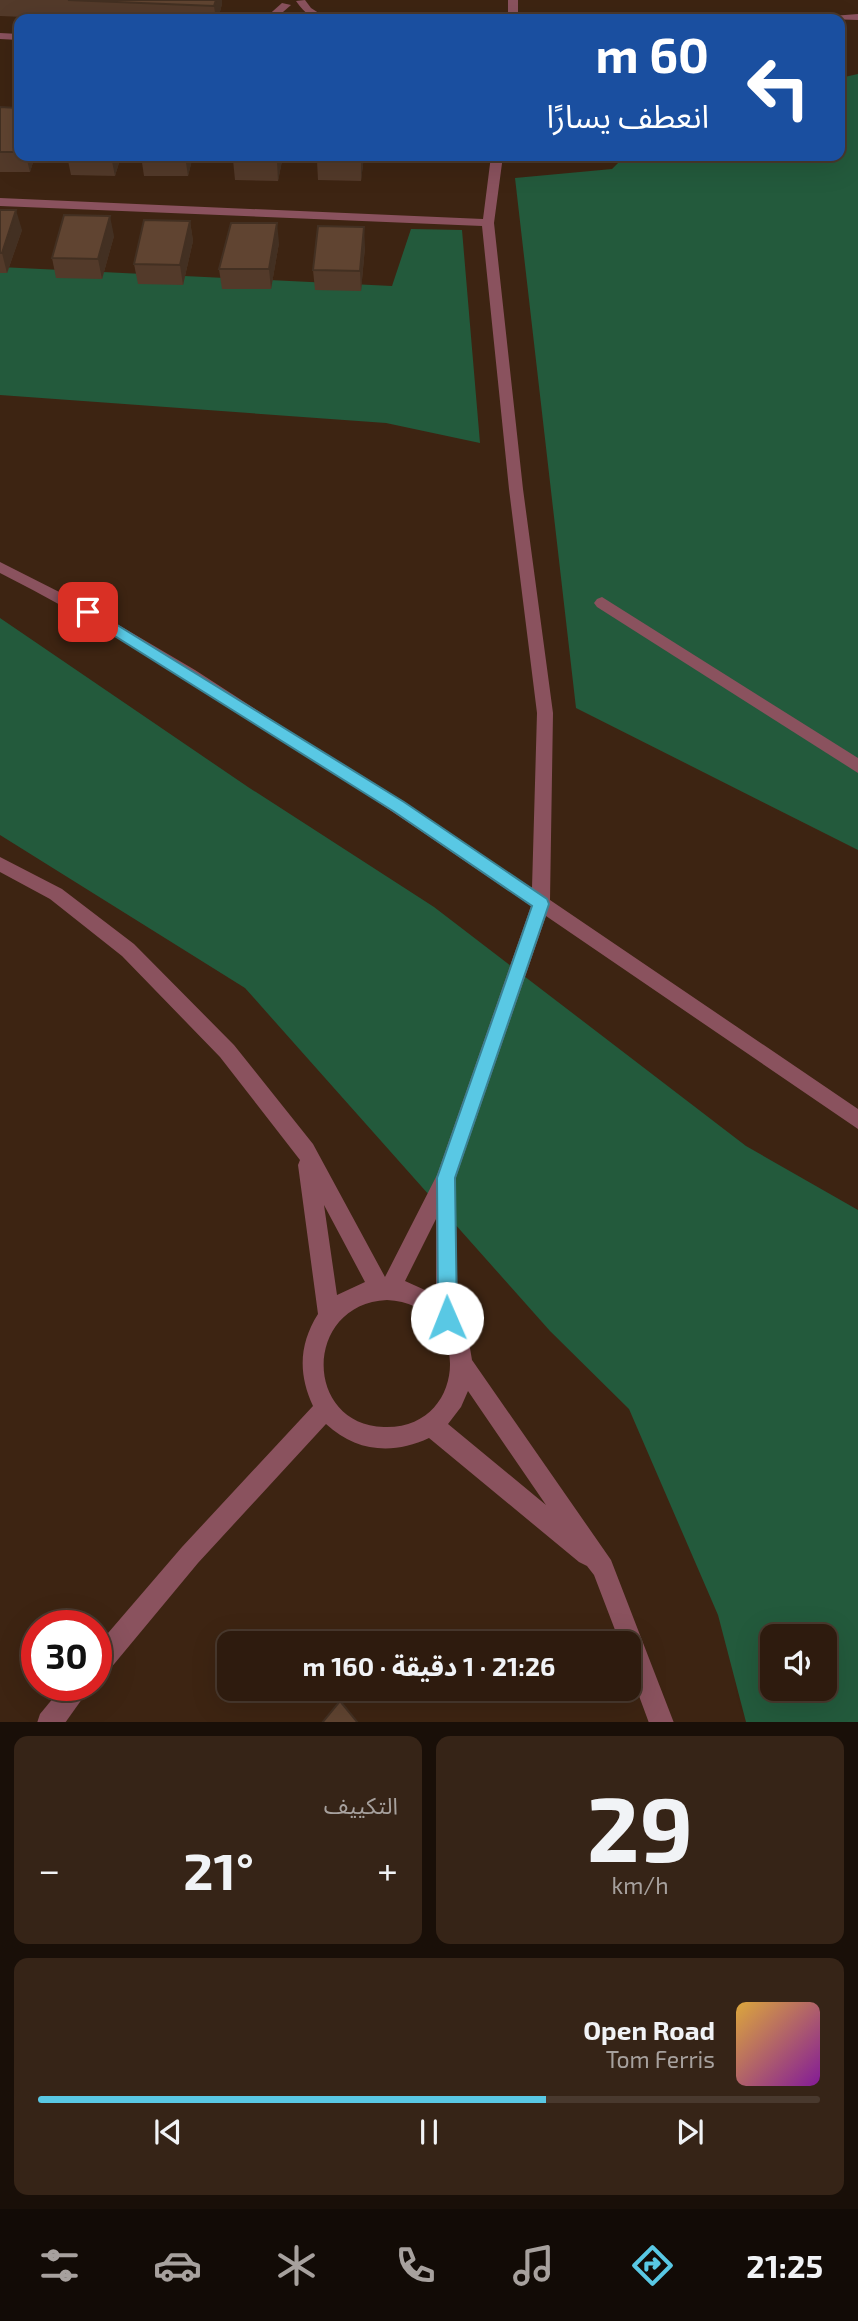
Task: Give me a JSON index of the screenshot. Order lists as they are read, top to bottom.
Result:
{
  "page": {
    "turn": ["60 m", "انعطف يسارًا"],
    "limit": "30",
    "trip": "21:26 · 1 دقيقة · 160 m",
    "tile": [
      ["29", "km/h"],
      "التكييف"
    ],
    "heat": ["−", "21°", "+"],
    "song": ["Open Road", "Tom Ferris"],
    "tabs": "21:25"
  }
}
